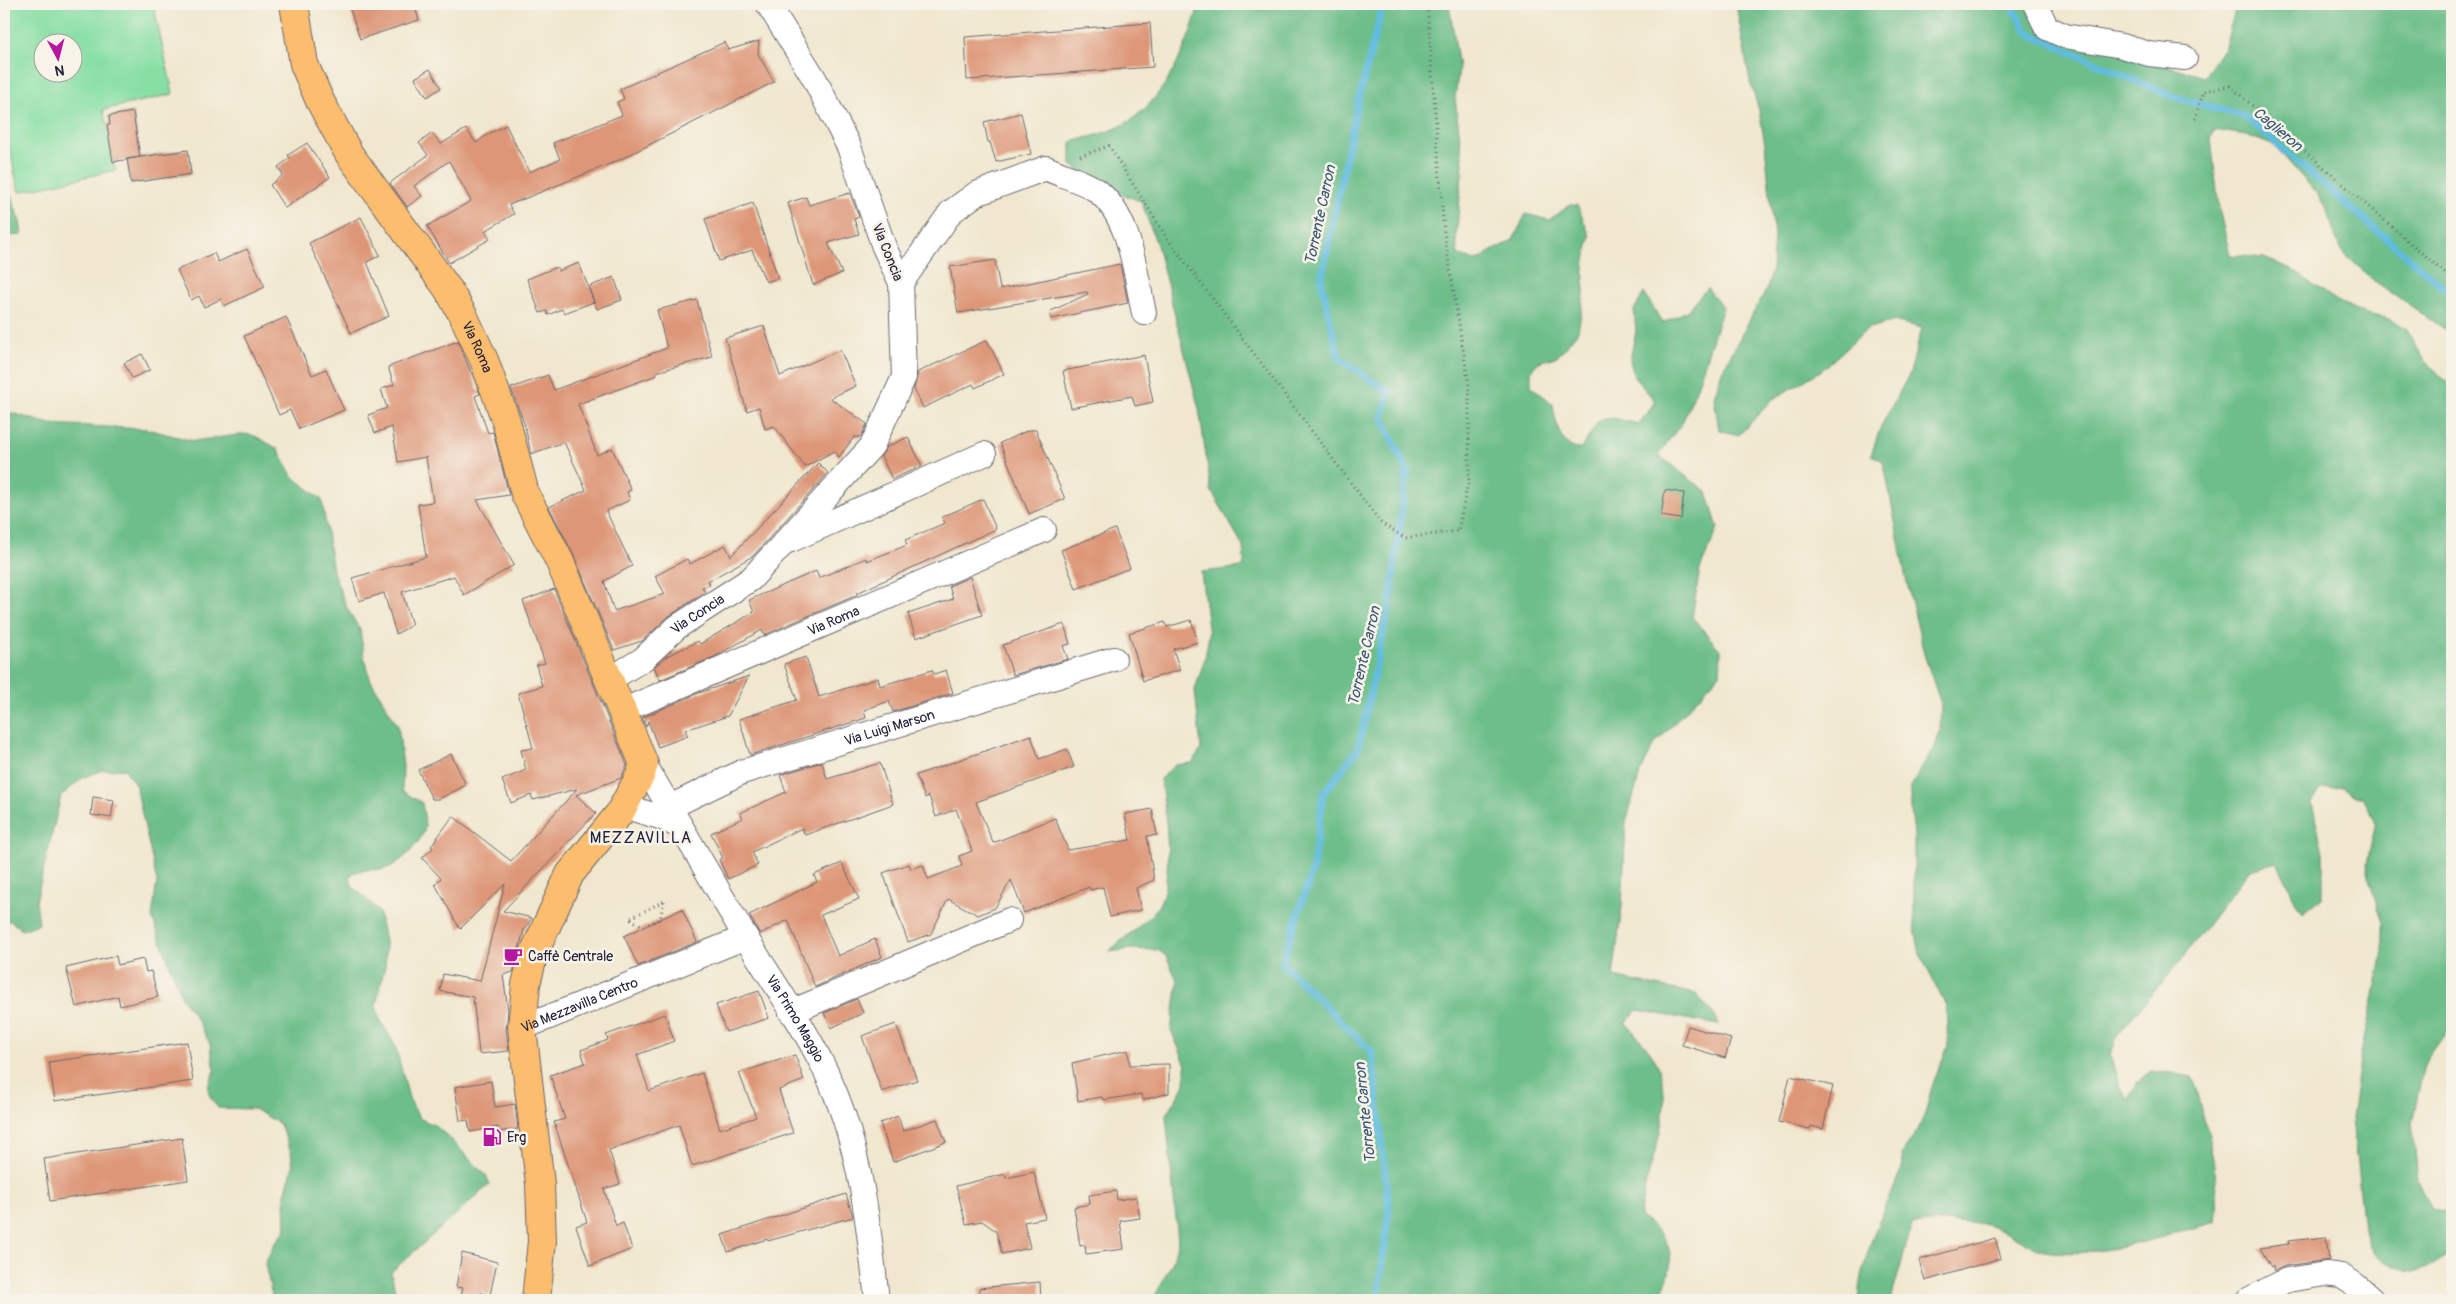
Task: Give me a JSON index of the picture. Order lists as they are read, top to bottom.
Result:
{
  "streets": {
    "main road": ["Via Roma", "Via Mezzavilla Centro"],
    "street": ["Via Concia", "Via Luigi Marson", "Via Primo Maggio"]
  },
  "crossings": [
    ["Via Concia", "Via Roma"],
    ["Via Roma", "Via Mezzavilla Centro"],
    ["Via Roma", "Via Primo Maggio"],
    ["Via Luigi Marson", "Via Primo Maggio"],
    ["Via Mezzavilla Centro", "Via Primo Maggio"]
  ],
  "districts": ["MEZZAVILLA"],
  "water": ["Caglieron", "Torrente Carron"],
  "places": {
    "cafe": ["Caffè Centrale"],
    "fuel station": ["Erg"]
  },
  "north": "bottom"
}
